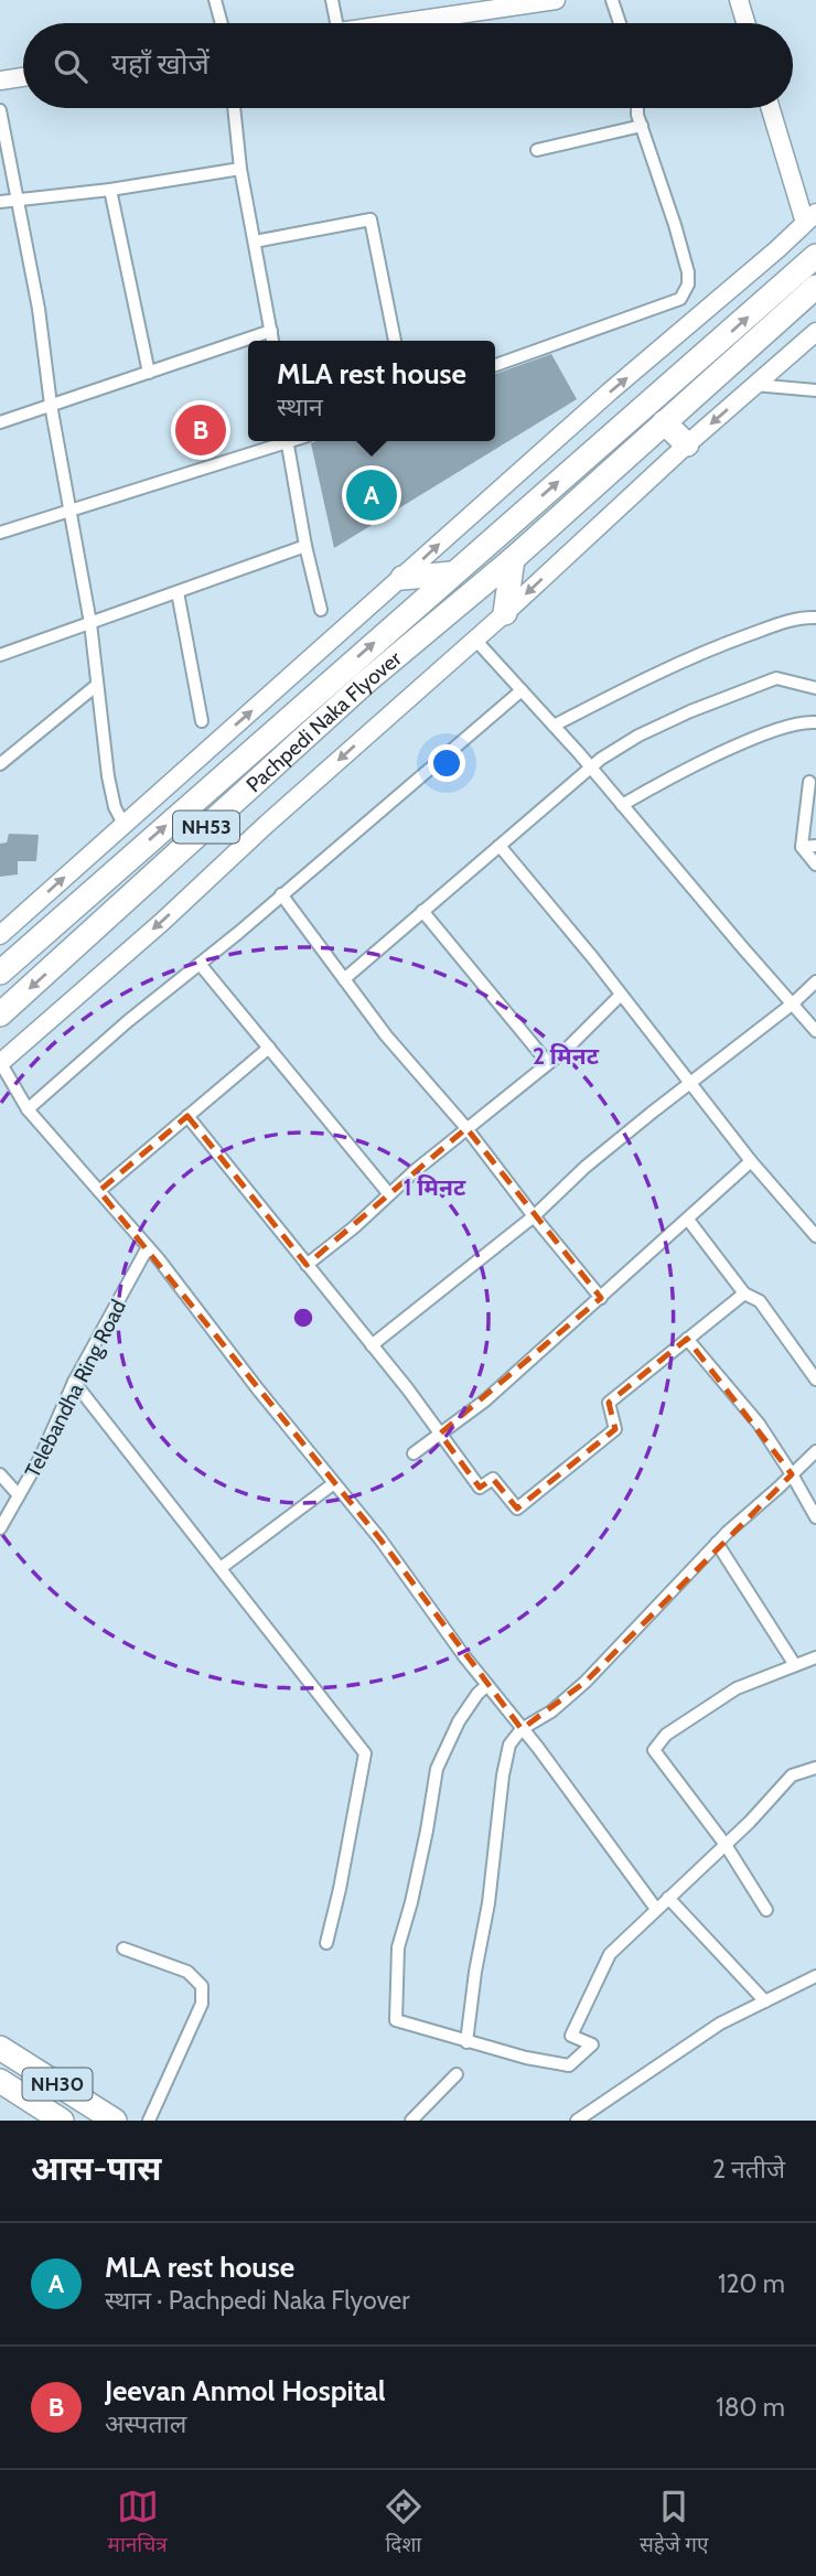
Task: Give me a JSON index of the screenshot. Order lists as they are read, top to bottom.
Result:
{
  "streets": {
    "highway": ["Pachpedi Naka Flyover", "NH53", "NH30"],
    "street": ["Telebandha Ring Road"]
  },
  "crossings": [
    ["Pachpedi Naka Flyover", "NH53"]
  ],
  "page": {
    "search": "यहाँ खोजें",
    "popup": ["MLA rest house", "स्थान"],
    "pins": ["B", "A"],
    "heading": ["आस-पास", "2 नतीजे"],
    "list": [
      {
        "mark": "A",
        "name": "MLA rest house",
        "note": "स्थान · Pachpedi Naka Flyover",
        "value": "120 m"
      },
      {
        "mark": "B",
        "name": "Jeevan Anmol Hospital",
        "note": "अस्पताल",
        "value": "180 m"
      }
    ],
    "nav": ["मानचित्र", "दिशा", "सहेजे गए"]
  },
  "rings": ["2 मिनट", "1 मिनट"]
}
